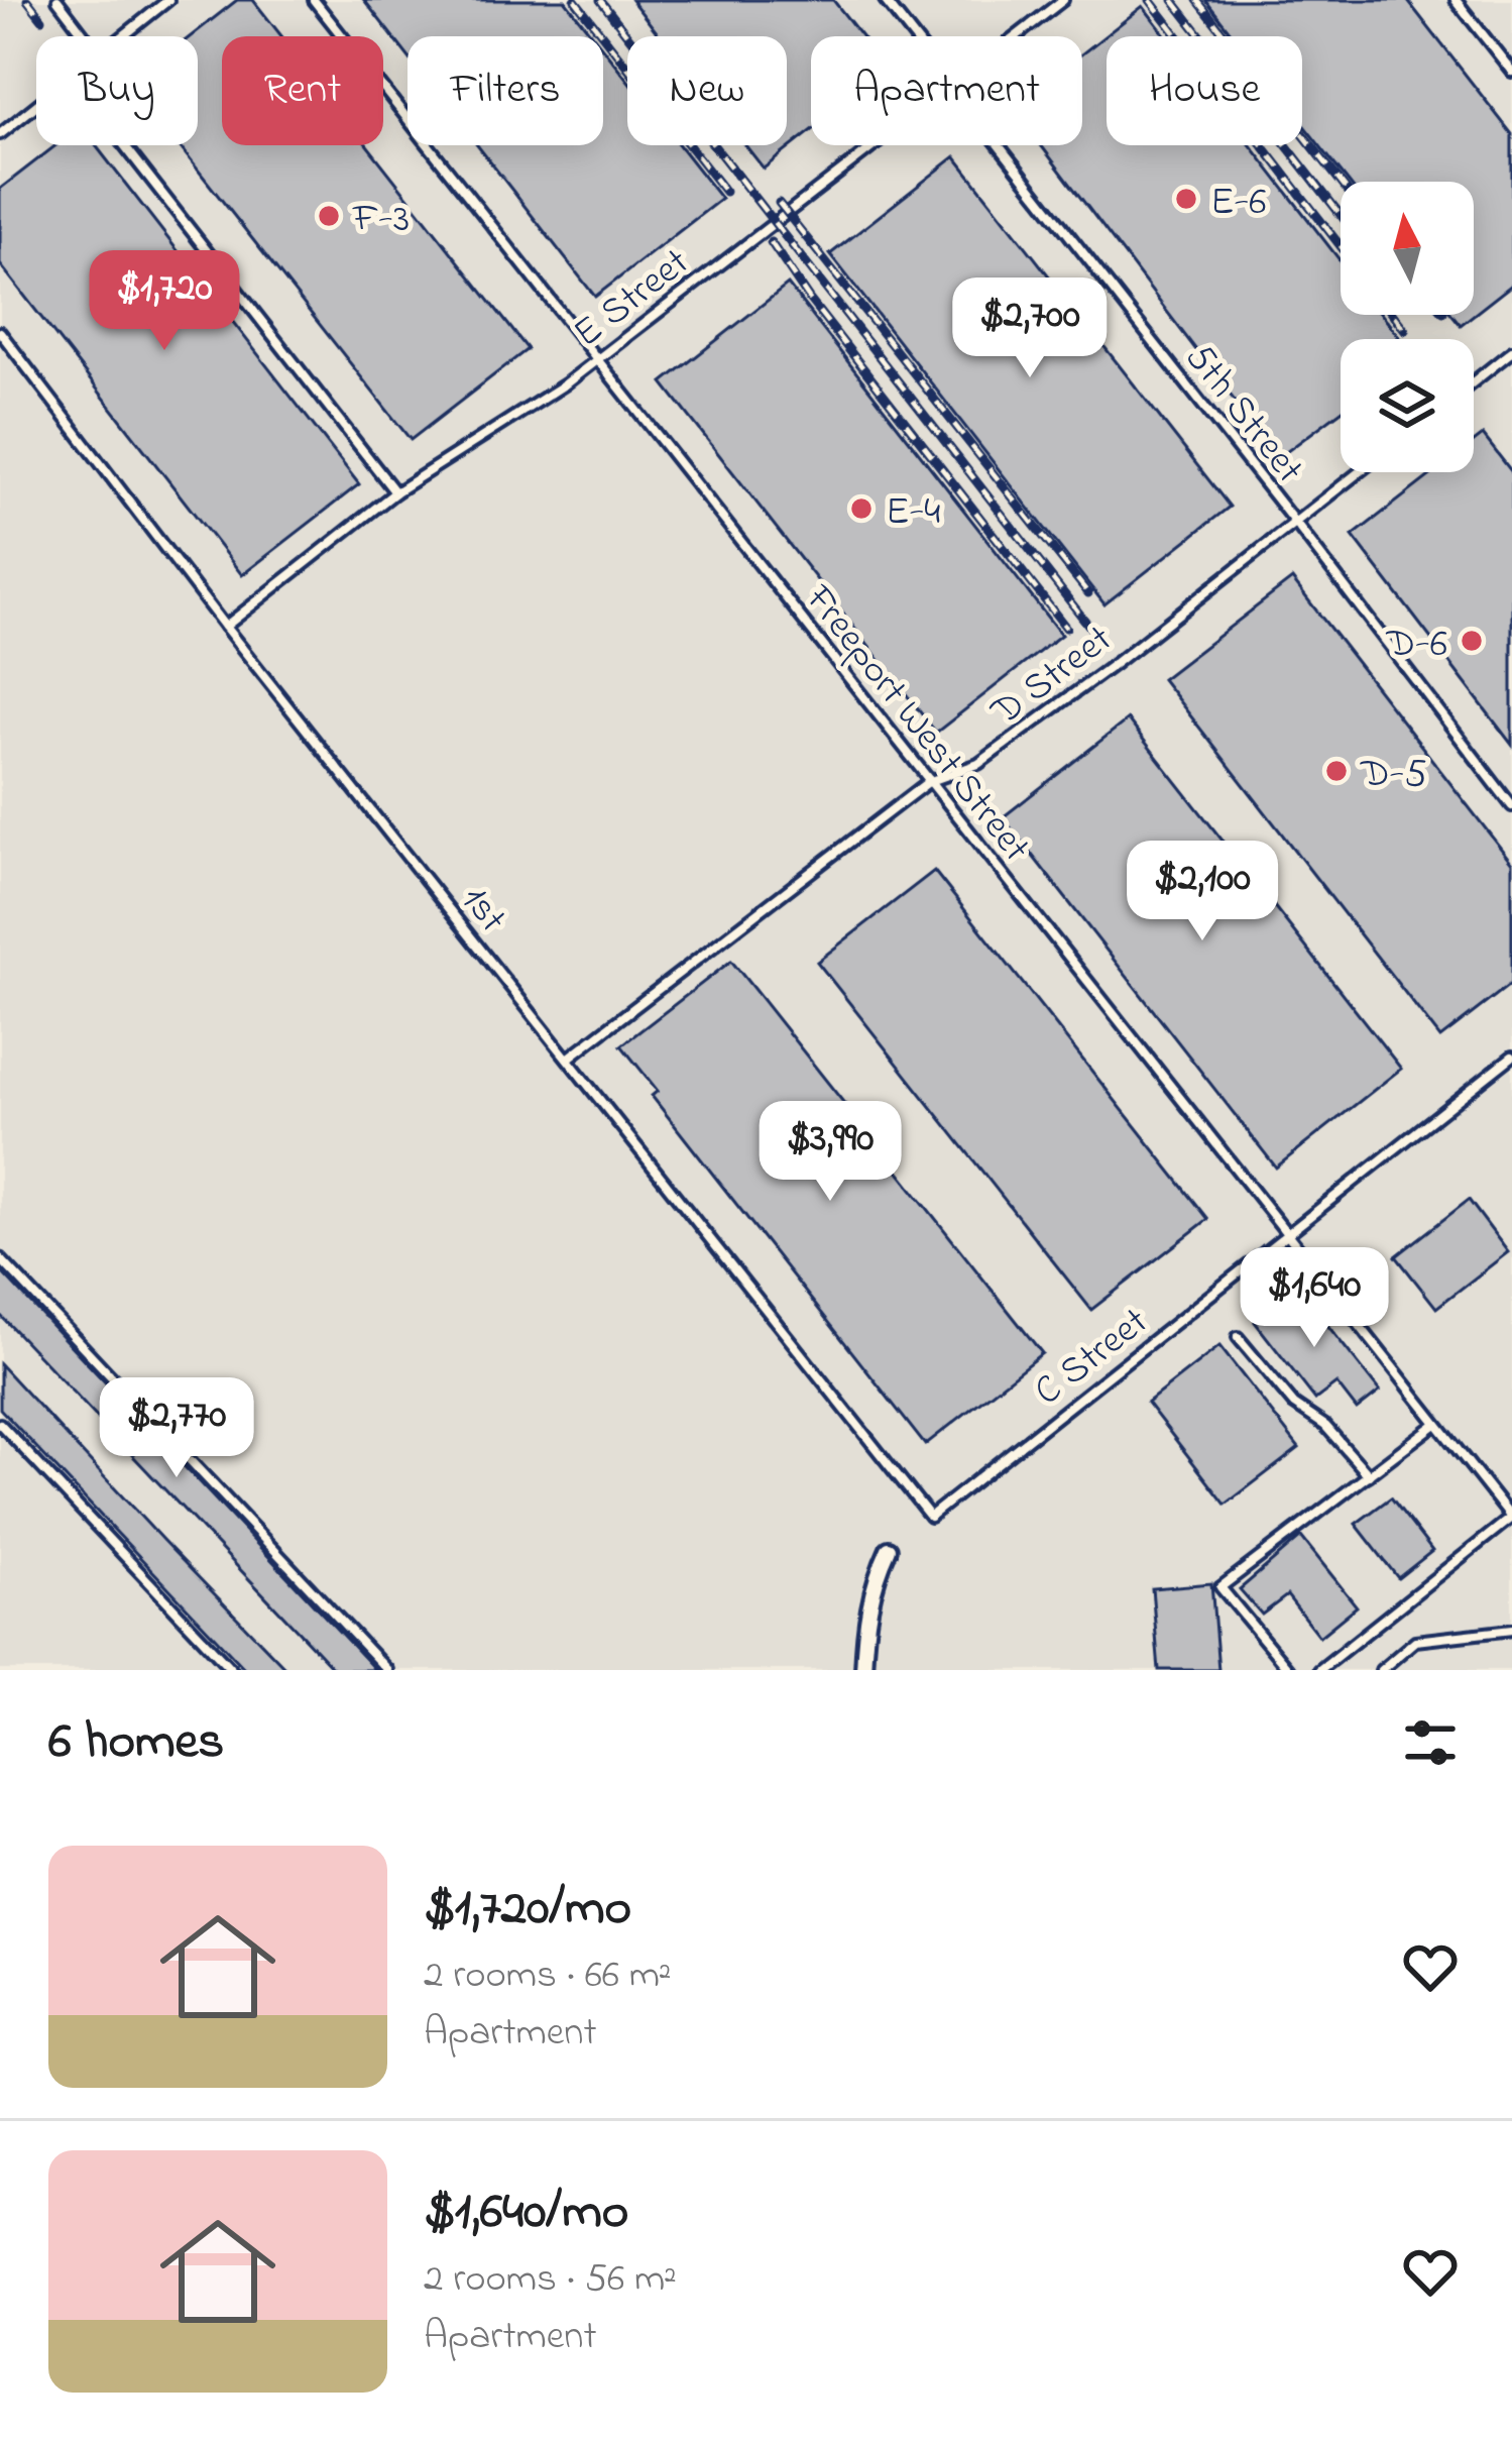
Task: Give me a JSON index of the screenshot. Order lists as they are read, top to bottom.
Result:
{
  "streets": {
    "lane": [
      "E Street",
      "5th Street",
      "D Street",
      "Freeport West Street",
      "1st",
      "C Street"
    ]
  },
  "crossings": [
    ["E Street", "Freeport West Street"],
    ["E Street", "1st"],
    ["5th Street", "D Street"],
    ["D Street", "Freeport West Street"],
    ["D Street", "1st"],
    ["Freeport West Street", "C Street"],
    ["1st", "C Street"]
  ],
  "places": [
    "E-6",
    "F-3",
    "E-4",
    "D-6",
    "D-5"
  ],
  "north": "top",
  "page": {
    "chip": [
      "Buy",
      "Rent",
      "Filters",
      "New",
      "Apartment",
      "House"
    ],
    "price": [
      "$1,720",
      "$2,700",
      "$2,100",
      "$3,990",
      "$1,640",
      "$2,770"
    ],
    "heading": "6 homes",
    "list": [
      {
        "name": "$1,720/mo",
        "note": "2 rooms · 66 m² · Apartment"
      },
      {
        "name": "$1,640/mo",
        "note": "2 rooms · 56 m² · Apartment"
      }
    ]
  }
}
